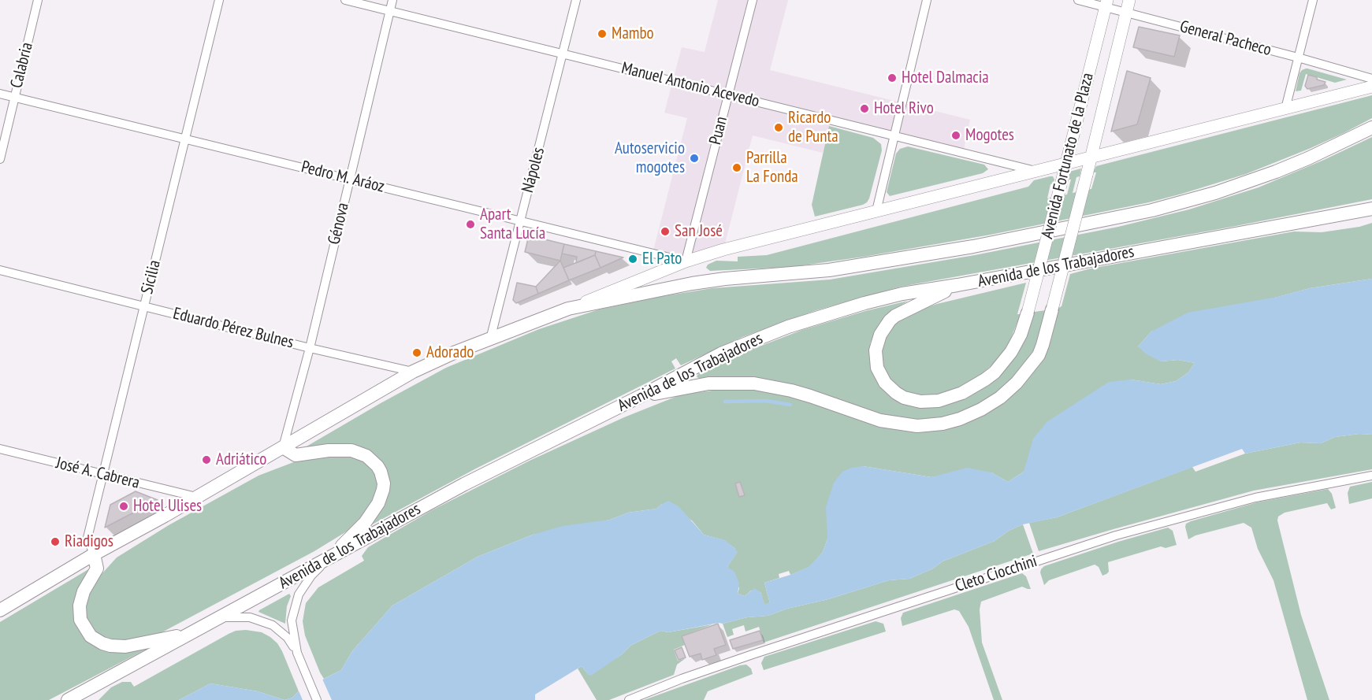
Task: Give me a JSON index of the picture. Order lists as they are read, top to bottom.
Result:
{
  "streets": {
    "main road": ["Avenida Fortunato de la Plaza", "Avenida de los Trabajadores"],
    "street": [
      "General Pacheco",
      "Calabria",
      "Manuel Antonio Acevedo",
      "Puan",
      "Nápoles",
      "Pedro M. Aráoz",
      "Génova",
      "Sicilia",
      "Eduardo Pérez Bulnes",
      "José A. Cabrera",
      "Cleto Ciocchini"
    ]
  },
  "crossings": [
    ["General Pacheco", "Avenida Fortunato de la Plaza"],
    ["Calabria", "Pedro M. Aráoz"],
    ["Manuel Antonio Acevedo", "Puan"],
    ["Manuel Antonio Acevedo", "Nápoles"],
    ["Manuel Antonio Acevedo", "Génova"],
    ["Puan", "Pedro M. Aráoz"],
    ["Nápoles", "Pedro M. Aráoz"],
    ["Pedro M. Aráoz", "Génova"],
    ["Pedro M. Aráoz", "Sicilia"],
    ["Génova", "Eduardo Pérez Bulnes"],
    ["Sicilia", "Eduardo Pérez Bulnes"],
    ["Sicilia", "José A. Cabrera"]
  ],
  "places": [
    "Mambo",
    "Hotel Dalmacia",
    "Hotel Rivo",
    "Ricardo de Punta",
    "Mogotes",
    "Autoservicio mogotes",
    "Parrilla La Fonda",
    "Apart Santa Lucía",
    "San José",
    "El Pato",
    "Adorado",
    "Adriático",
    "Hotel Ulises",
    "Riadigos"
  ]
}
